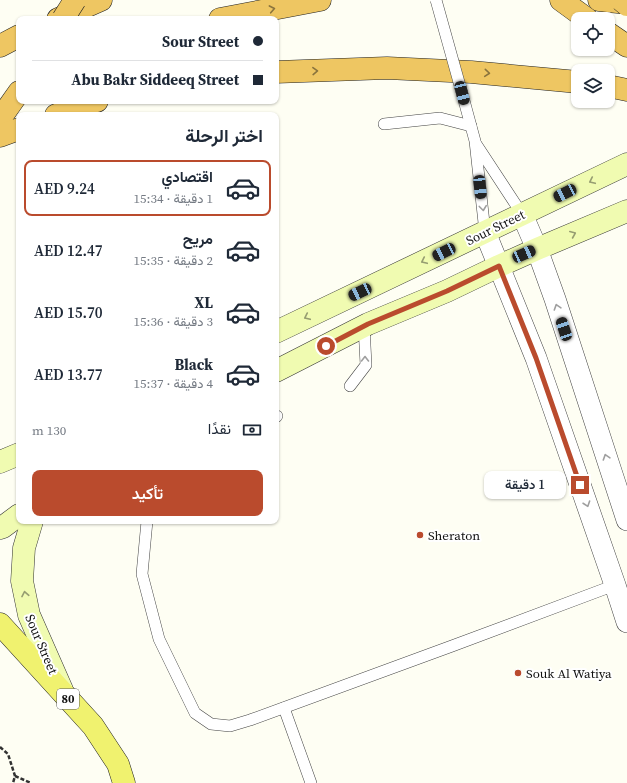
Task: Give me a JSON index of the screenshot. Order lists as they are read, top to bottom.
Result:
{
  "streets": {
    "main road": ["Sour Street", "80"]
  },
  "crossings": [
    ["Sour Street", "80"]
  ],
  "places": ["Sheraton", "Souk Al Watiya"],
  "page": {
    "banner": ["Sour Street", "Abu Bakr Siddeeq Street"],
    "heading": "اختر الرحلة",
    "list": [
      {
        "name": "اقتصادي",
        "note": "1 دقيقة · 15:34",
        "value": "AED 9.24"
      },
      {
        "name": "مريح",
        "note": "2 دقيقة · 15:35",
        "value": "AED 12.47"
      },
      {
        "name": "XL",
        "note": "3 دقيقة · 15:36",
        "value": "AED 15.70"
      },
      {
        "name": "Black",
        "note": "4 دقيقة · 15:37",
        "value": "AED 13.77"
      }
    ],
    "pay": ["نقدًا", "130 m"],
    "buttons": "تأكيد",
    "bubble": "1 دقيقة"
  }
}
